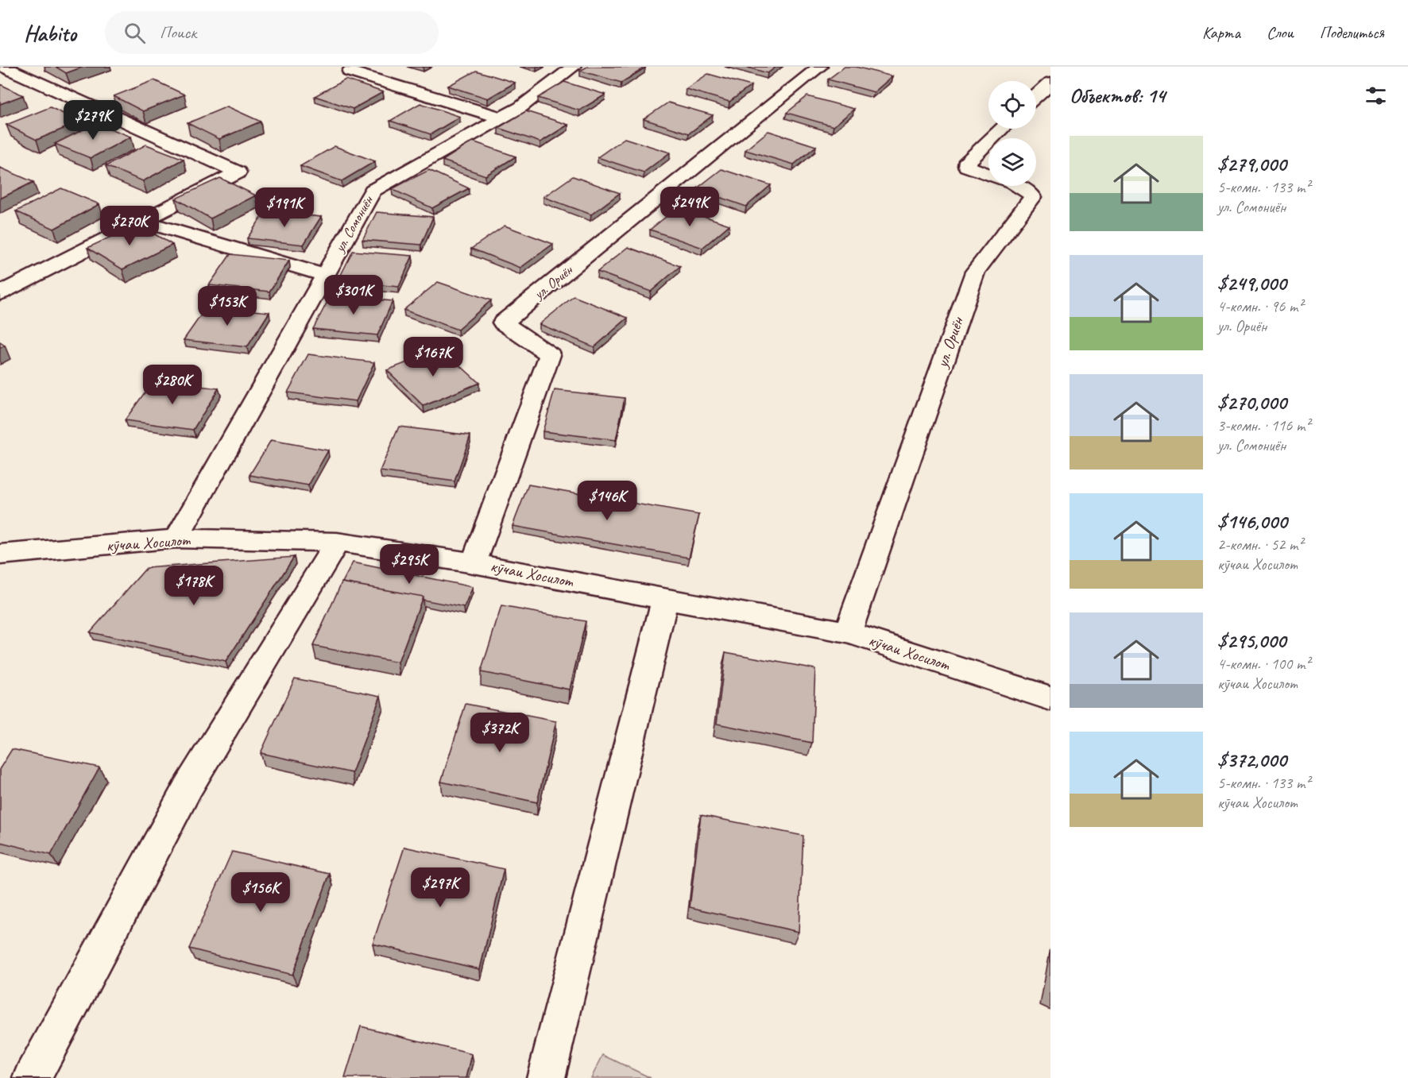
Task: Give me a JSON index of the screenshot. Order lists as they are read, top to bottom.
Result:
{
  "streets": {
    "street": ["ул. Сомониён", "ул. Ориён", "кӯчаи Хосилот"]
  },
  "crossings": [
    ["ул. Сомониён", "кӯчаи Хосилот"],
    ["ул. Ориён", "кӯчаи Хосилот"]
  ],
  "page": {
    "header": "Habito",
    "search": "Поиск",
    "nav": ["Карта", "Слои", "Поделиться"],
    "heading": "Объектов: 14",
    "price": [
      "$279K",
      "$249K",
      "$191K",
      "$270K",
      "$301K",
      "$153K",
      "$167K",
      "$280K",
      "$146K",
      "$295K",
      "$178K",
      "$372K",
      "$297K",
      "$156K"
    ],
    "list": [
      {
        "name": "$279,000",
        "note": "5-комн. · 133 m² · ул. Сомониён"
      },
      {
        "name": "$249,000",
        "note": "4-комн. · 96 m² · ул. Ориён"
      },
      {
        "name": "$270,000",
        "note": "3-комн. · 116 m² · ул. Сомониён"
      },
      {
        "name": "$146,000",
        "note": "2-комн. · 52 m² · кӯчаи Хосилот"
      },
      {
        "name": "$295,000",
        "note": "4-комн. · 100 m² · кӯчаи Хосилот"
      },
      {
        "name": "$372,000",
        "note": "5-комн. · 133 m² · кӯчаи Хосилот"
      }
    ]
  }
}
